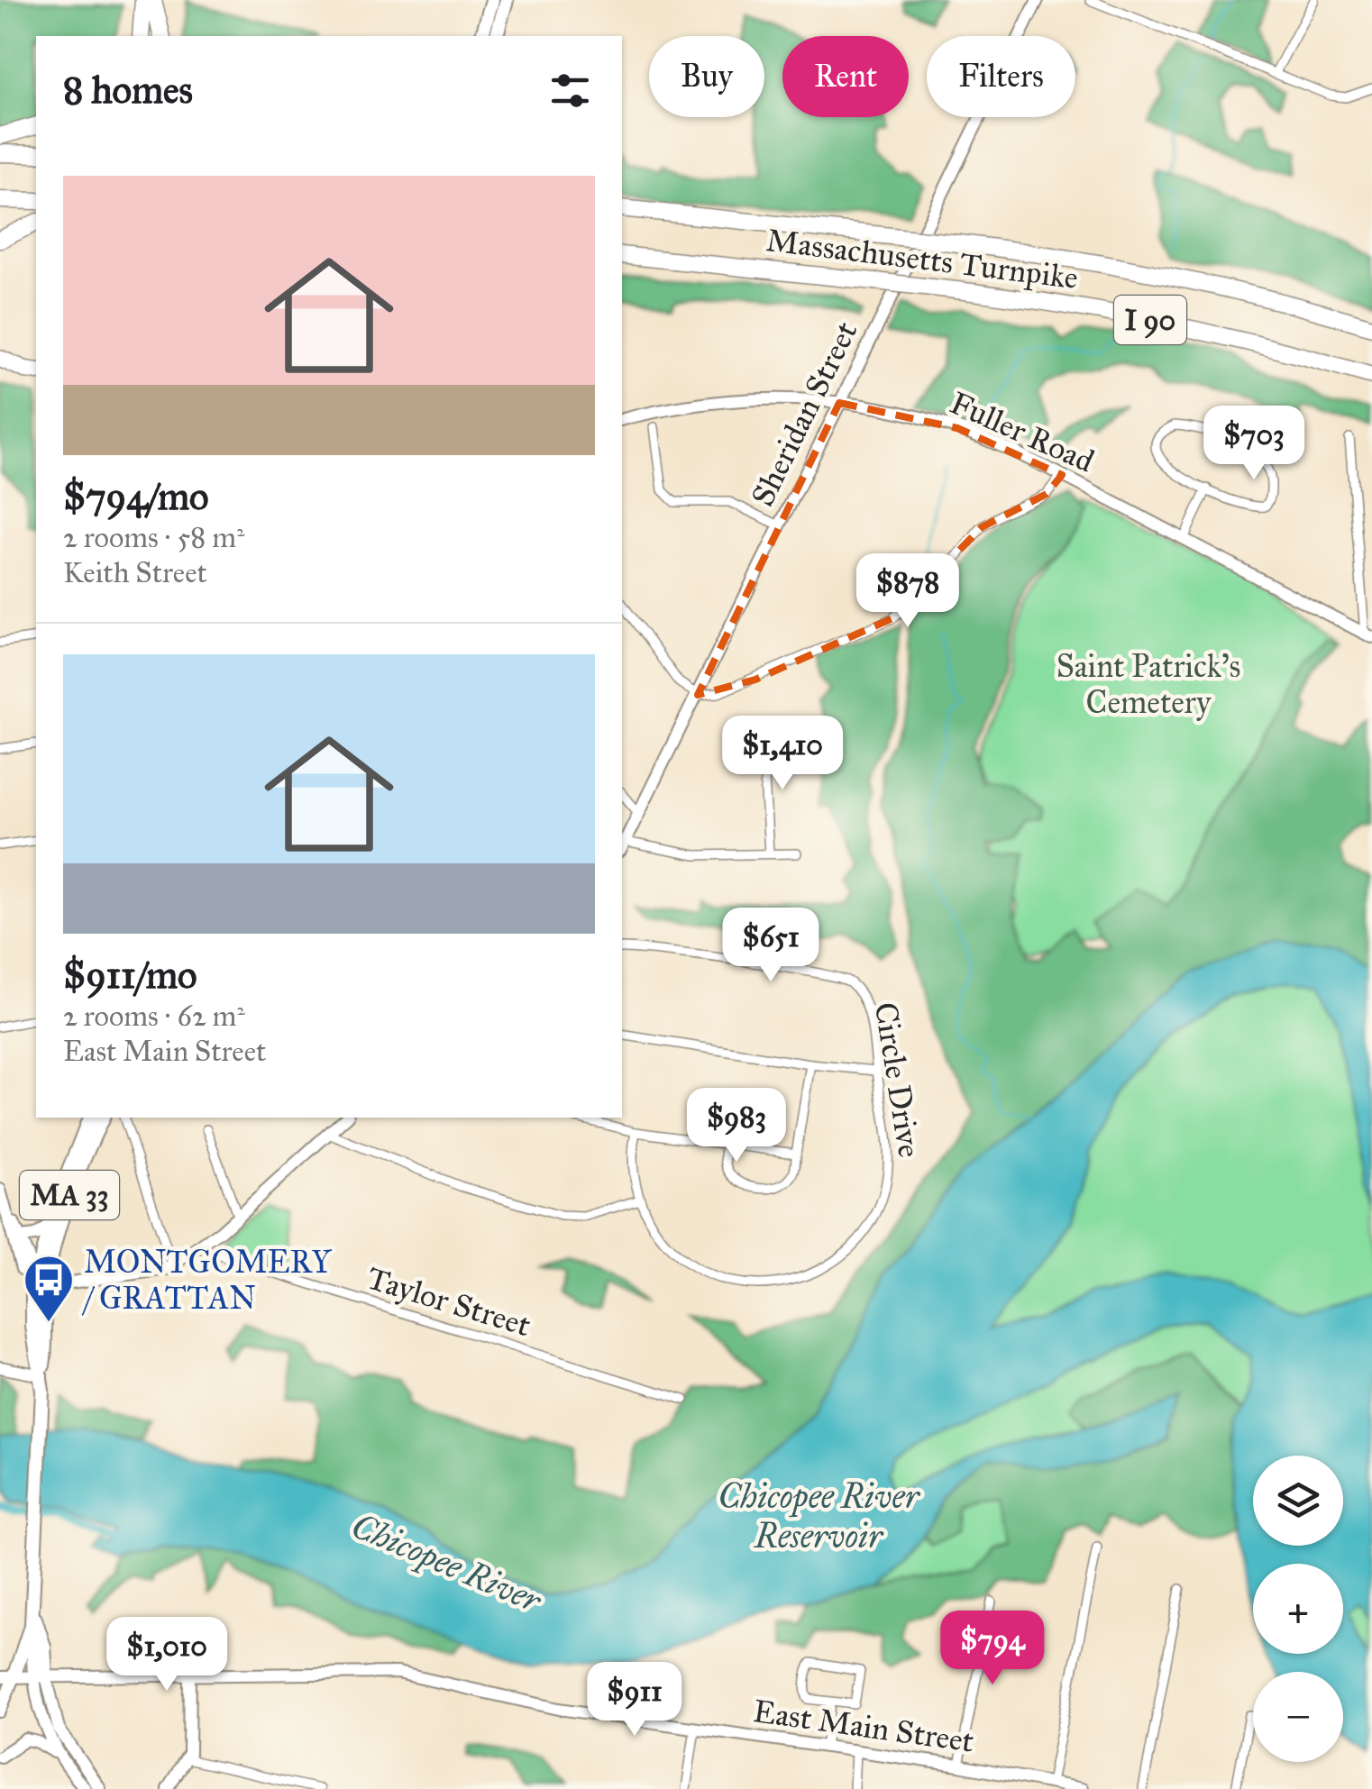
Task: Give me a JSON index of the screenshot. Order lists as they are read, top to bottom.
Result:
{
  "streets": {
    "highway": ["Massachusetts Turnpike", "I 90"],
    "main road": [
      "Sheridan Street",
      "Fuller Road",
      "MA 33",
      "East Main Street"
    ],
    "street": ["Circle Drive", "Taylor Street"]
  },
  "crossings": [
    ["Sheridan Street", "Fuller Road"]
  ],
  "water": ["Chicopee River Reservoir", "Chicopee River"],
  "parks": ["Saint Patrick's Cemetery"],
  "places": {
    "bus stop": ["MONTGOMERY / GRATTAN"]
  },
  "page": {
    "chip": ["Buy", "Rent", "Filters"],
    "heading": "8 homes",
    "list": [
      {
        "name": "$794/mo",
        "note": "2 rooms · 58 m² · Keith Street"
      },
      {
        "name": "$911/mo",
        "note": "2 rooms · 62 m² · East Main Street"
      }
    ],
    "price": [
      "$703",
      "$878",
      "$1,410",
      "$651",
      "$983",
      "$794",
      "$1,010",
      "$911"
    ],
    "map_buttons": ["+", "−"]
  }
}
